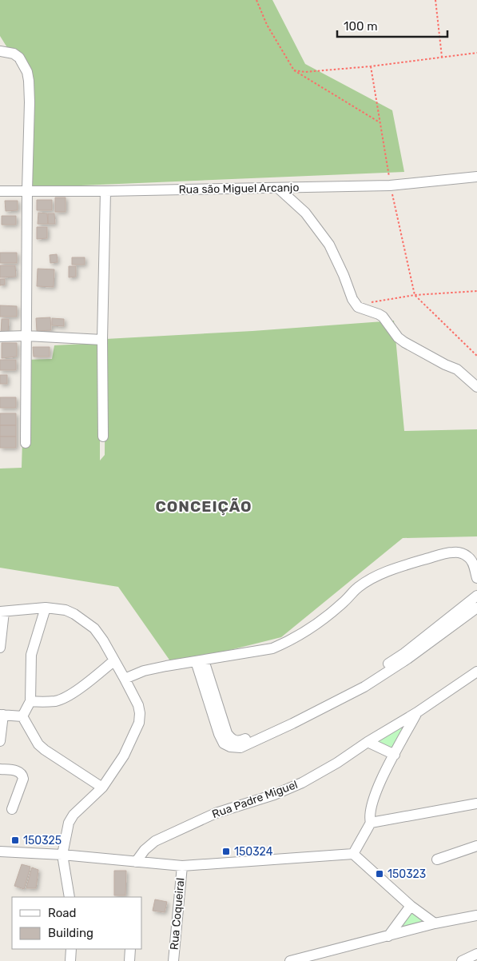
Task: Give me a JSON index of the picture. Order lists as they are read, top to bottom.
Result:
{
  "streets": {
    "street": ["Rua são Miguel Arcanjo", "Rua Padre Miguel", "Rua Coqueiral"]
  },
  "districts": ["CONCEIÇÃO"],
  "places": {
    "transit": ["150325", "150324", "150323"]
  },
  "legend": ["Road", "Building"],
  "scale_bar": "100 m"
}
